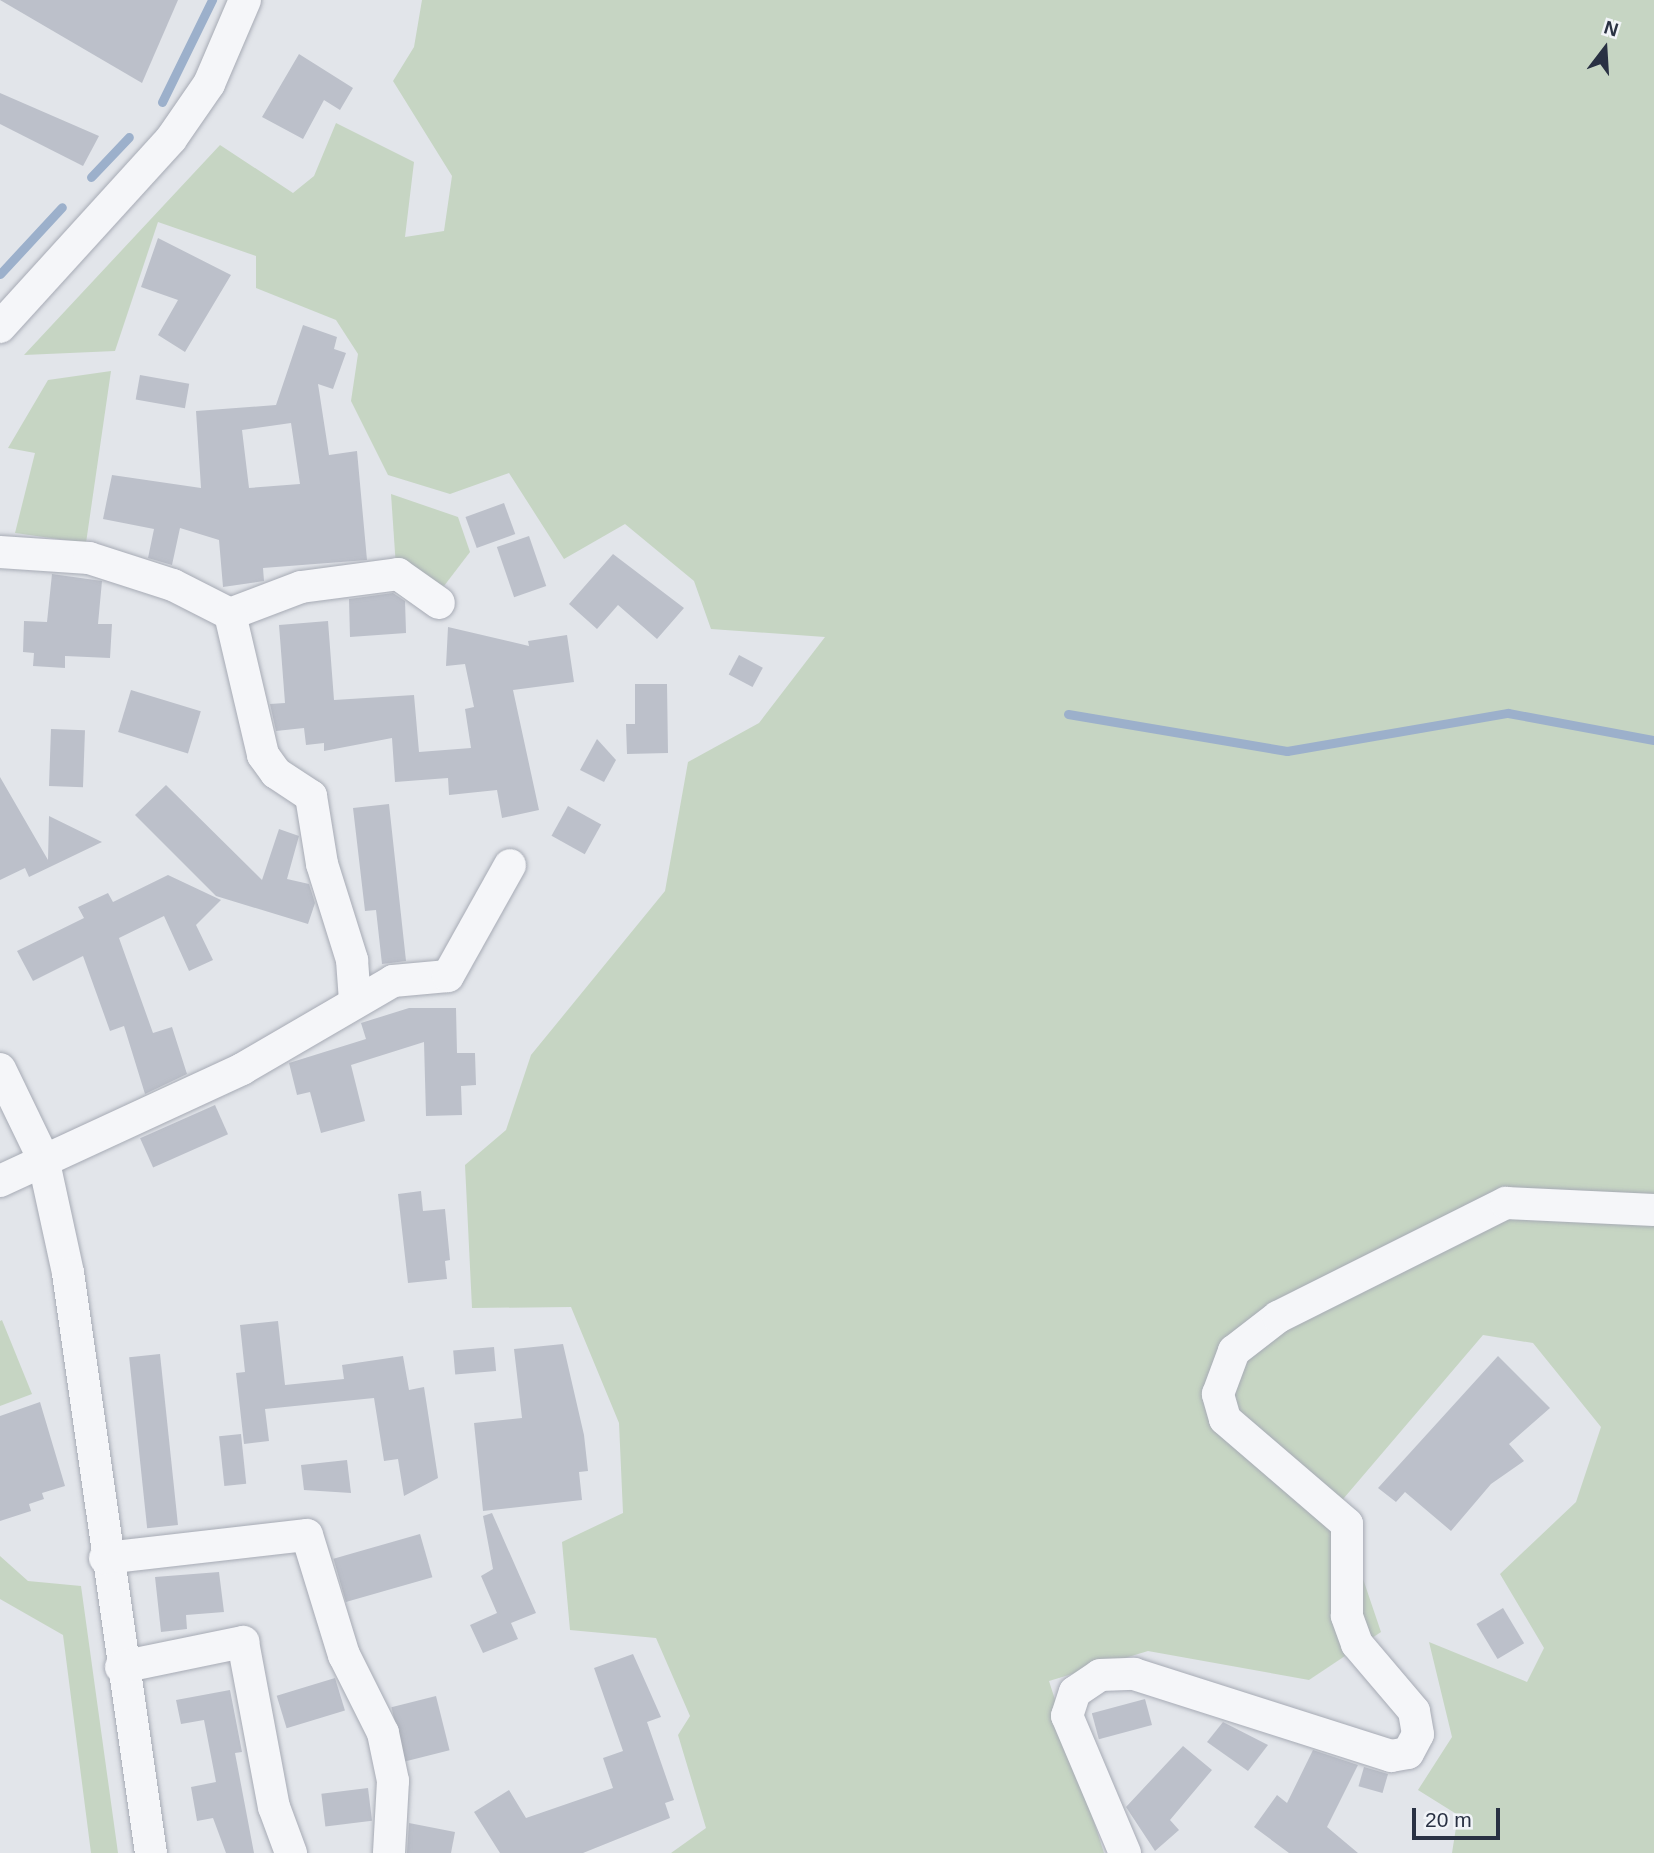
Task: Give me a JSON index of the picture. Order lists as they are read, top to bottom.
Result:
{
  "scale_bar": "20 m",
  "north": "top"
}
